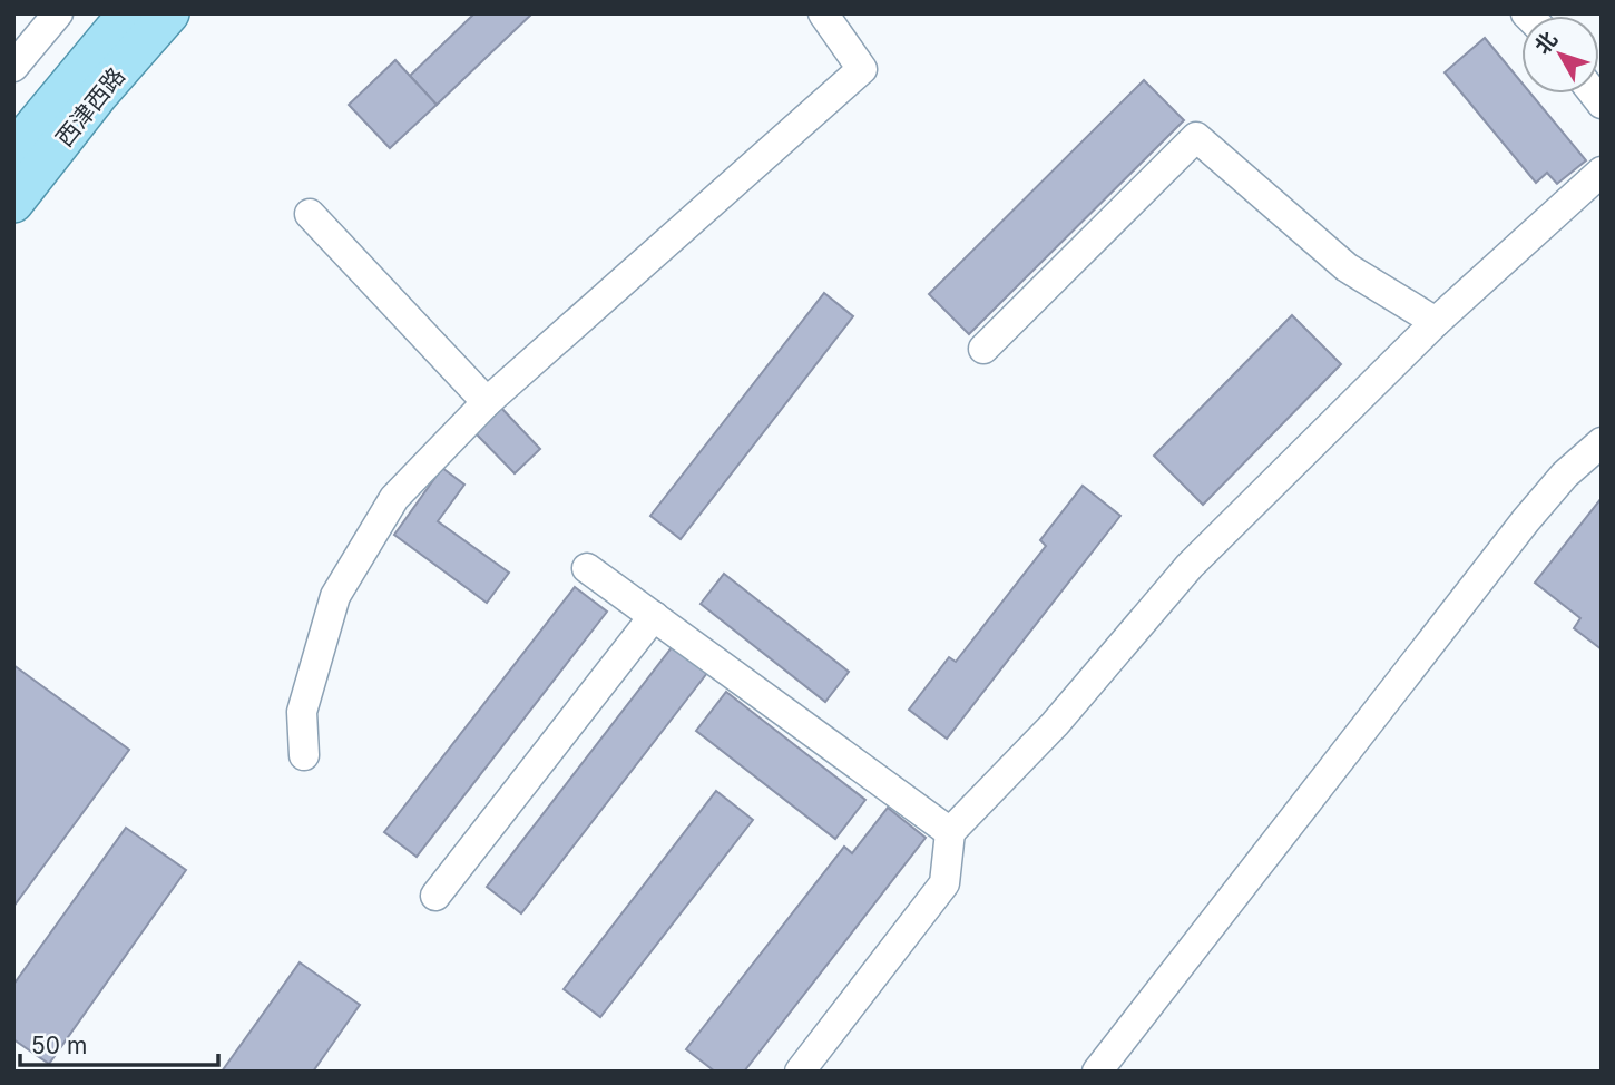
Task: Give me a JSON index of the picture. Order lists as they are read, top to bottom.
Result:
{
  "streets": {
    "main road": ["西津西路"]
  },
  "scale_bar": "50 m",
  "north": "top left"
}
